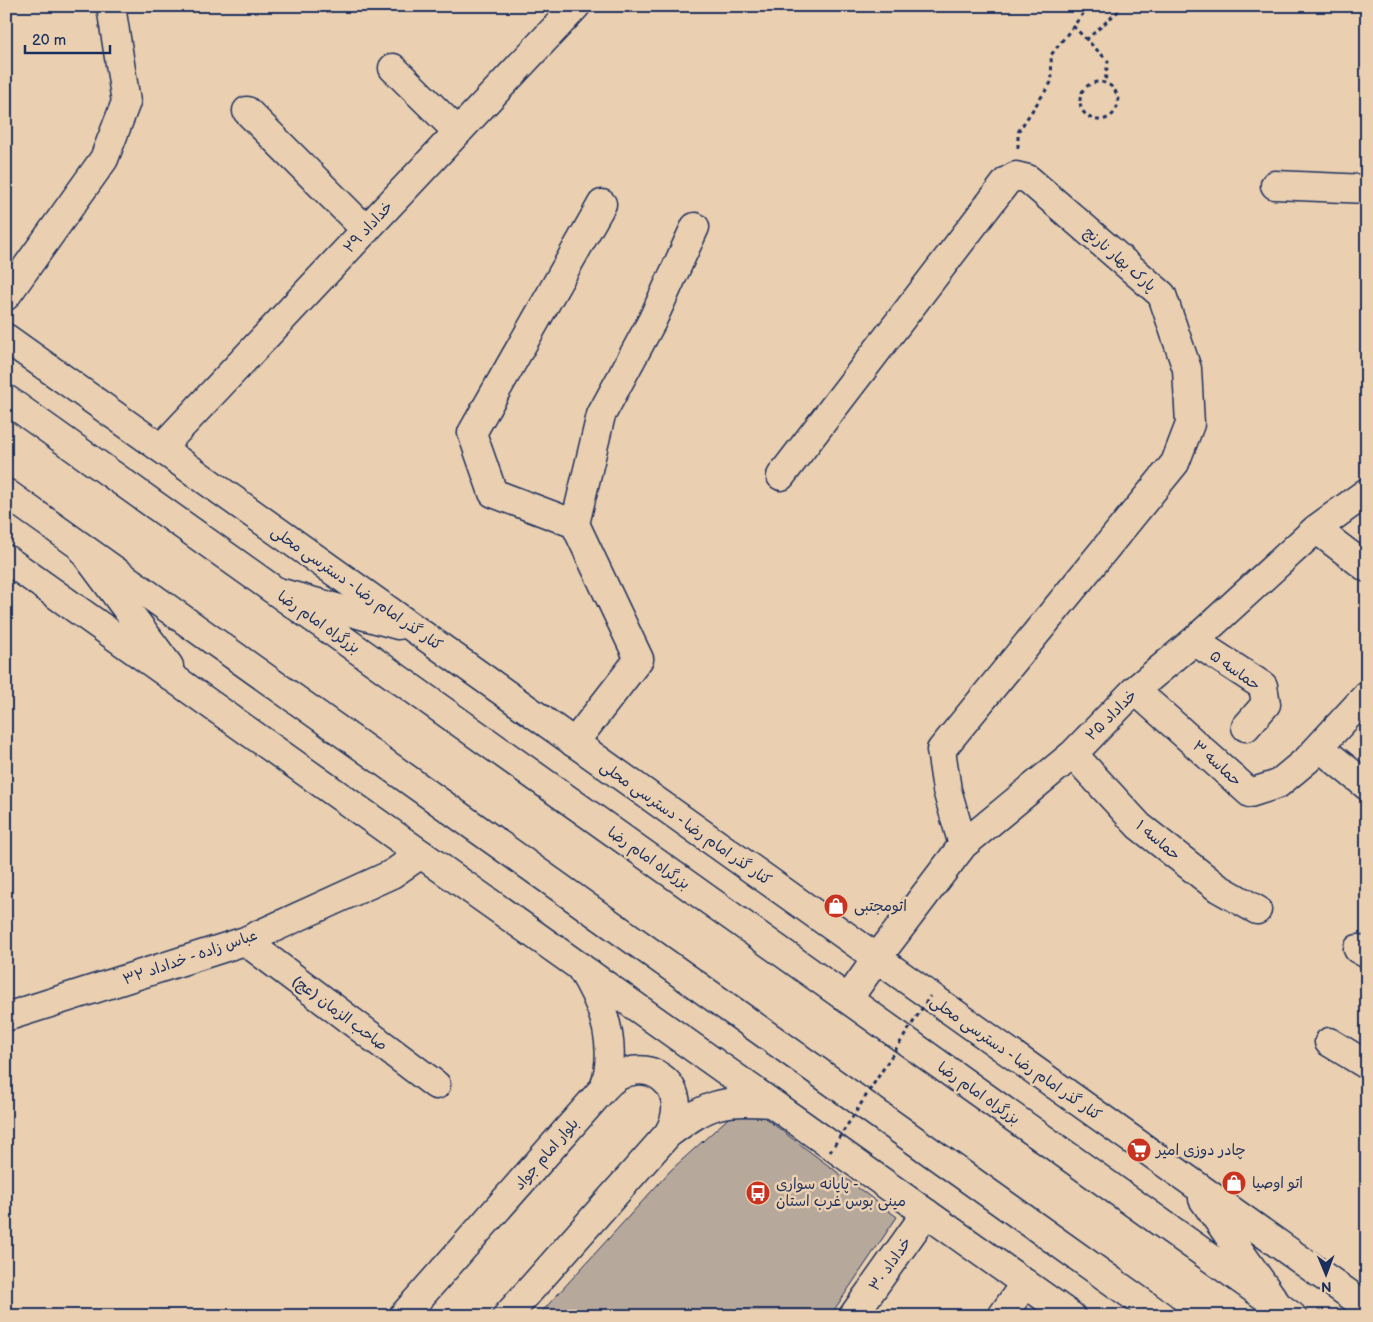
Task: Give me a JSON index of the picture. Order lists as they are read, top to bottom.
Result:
{
  "streets": {
    "main road": [
      "خداداد ۲۹",
      "پارک بهار نارنج",
      "کنار گذر امام رضا - دسترسی محلی",
      "بزرگراه امام رضا",
      "حماسه ۵",
      "خداداد ۲۵",
      "حماسه ۳",
      "حماسه ۱",
      "عباس زاده - خداداد ۳۲",
      "صاحب الزمان (عج)",
      "بلوار امام جواد",
      "خداداد ۳۰"
    ]
  },
  "crossings": [
    ["خداداد ۲۹", "کنار گذر امام رضا - دسترسی محلی"],
    ["پارک بهار نارنج", "خداداد ۲۵"],
    ["کنار گذر امام رضا - دسترسی محلی", "خداداد ۲۵"],
    ["بزرگراه امام رضا", "خداداد ۲۵"],
    ["حماسه ۵", "خداداد ۲۵"],
    ["خداداد ۲۵", "حماسه ۳"],
    ["خداداد ۲۵", "حماسه ۱"],
    ["عباس زاده - خداداد ۳۲", "صاحب الزمان (عج)"]
  ],
  "places": {
    "shop": ["اتومجتبی", "اتو اوصیا"],
    "supermarket": ["چادر دوزی امیر"],
    "bus stop": ["پایانه سواری - مینی بوس غرب استان"]
  },
  "scale_bar": "20 m",
  "north": "bottom"
}
